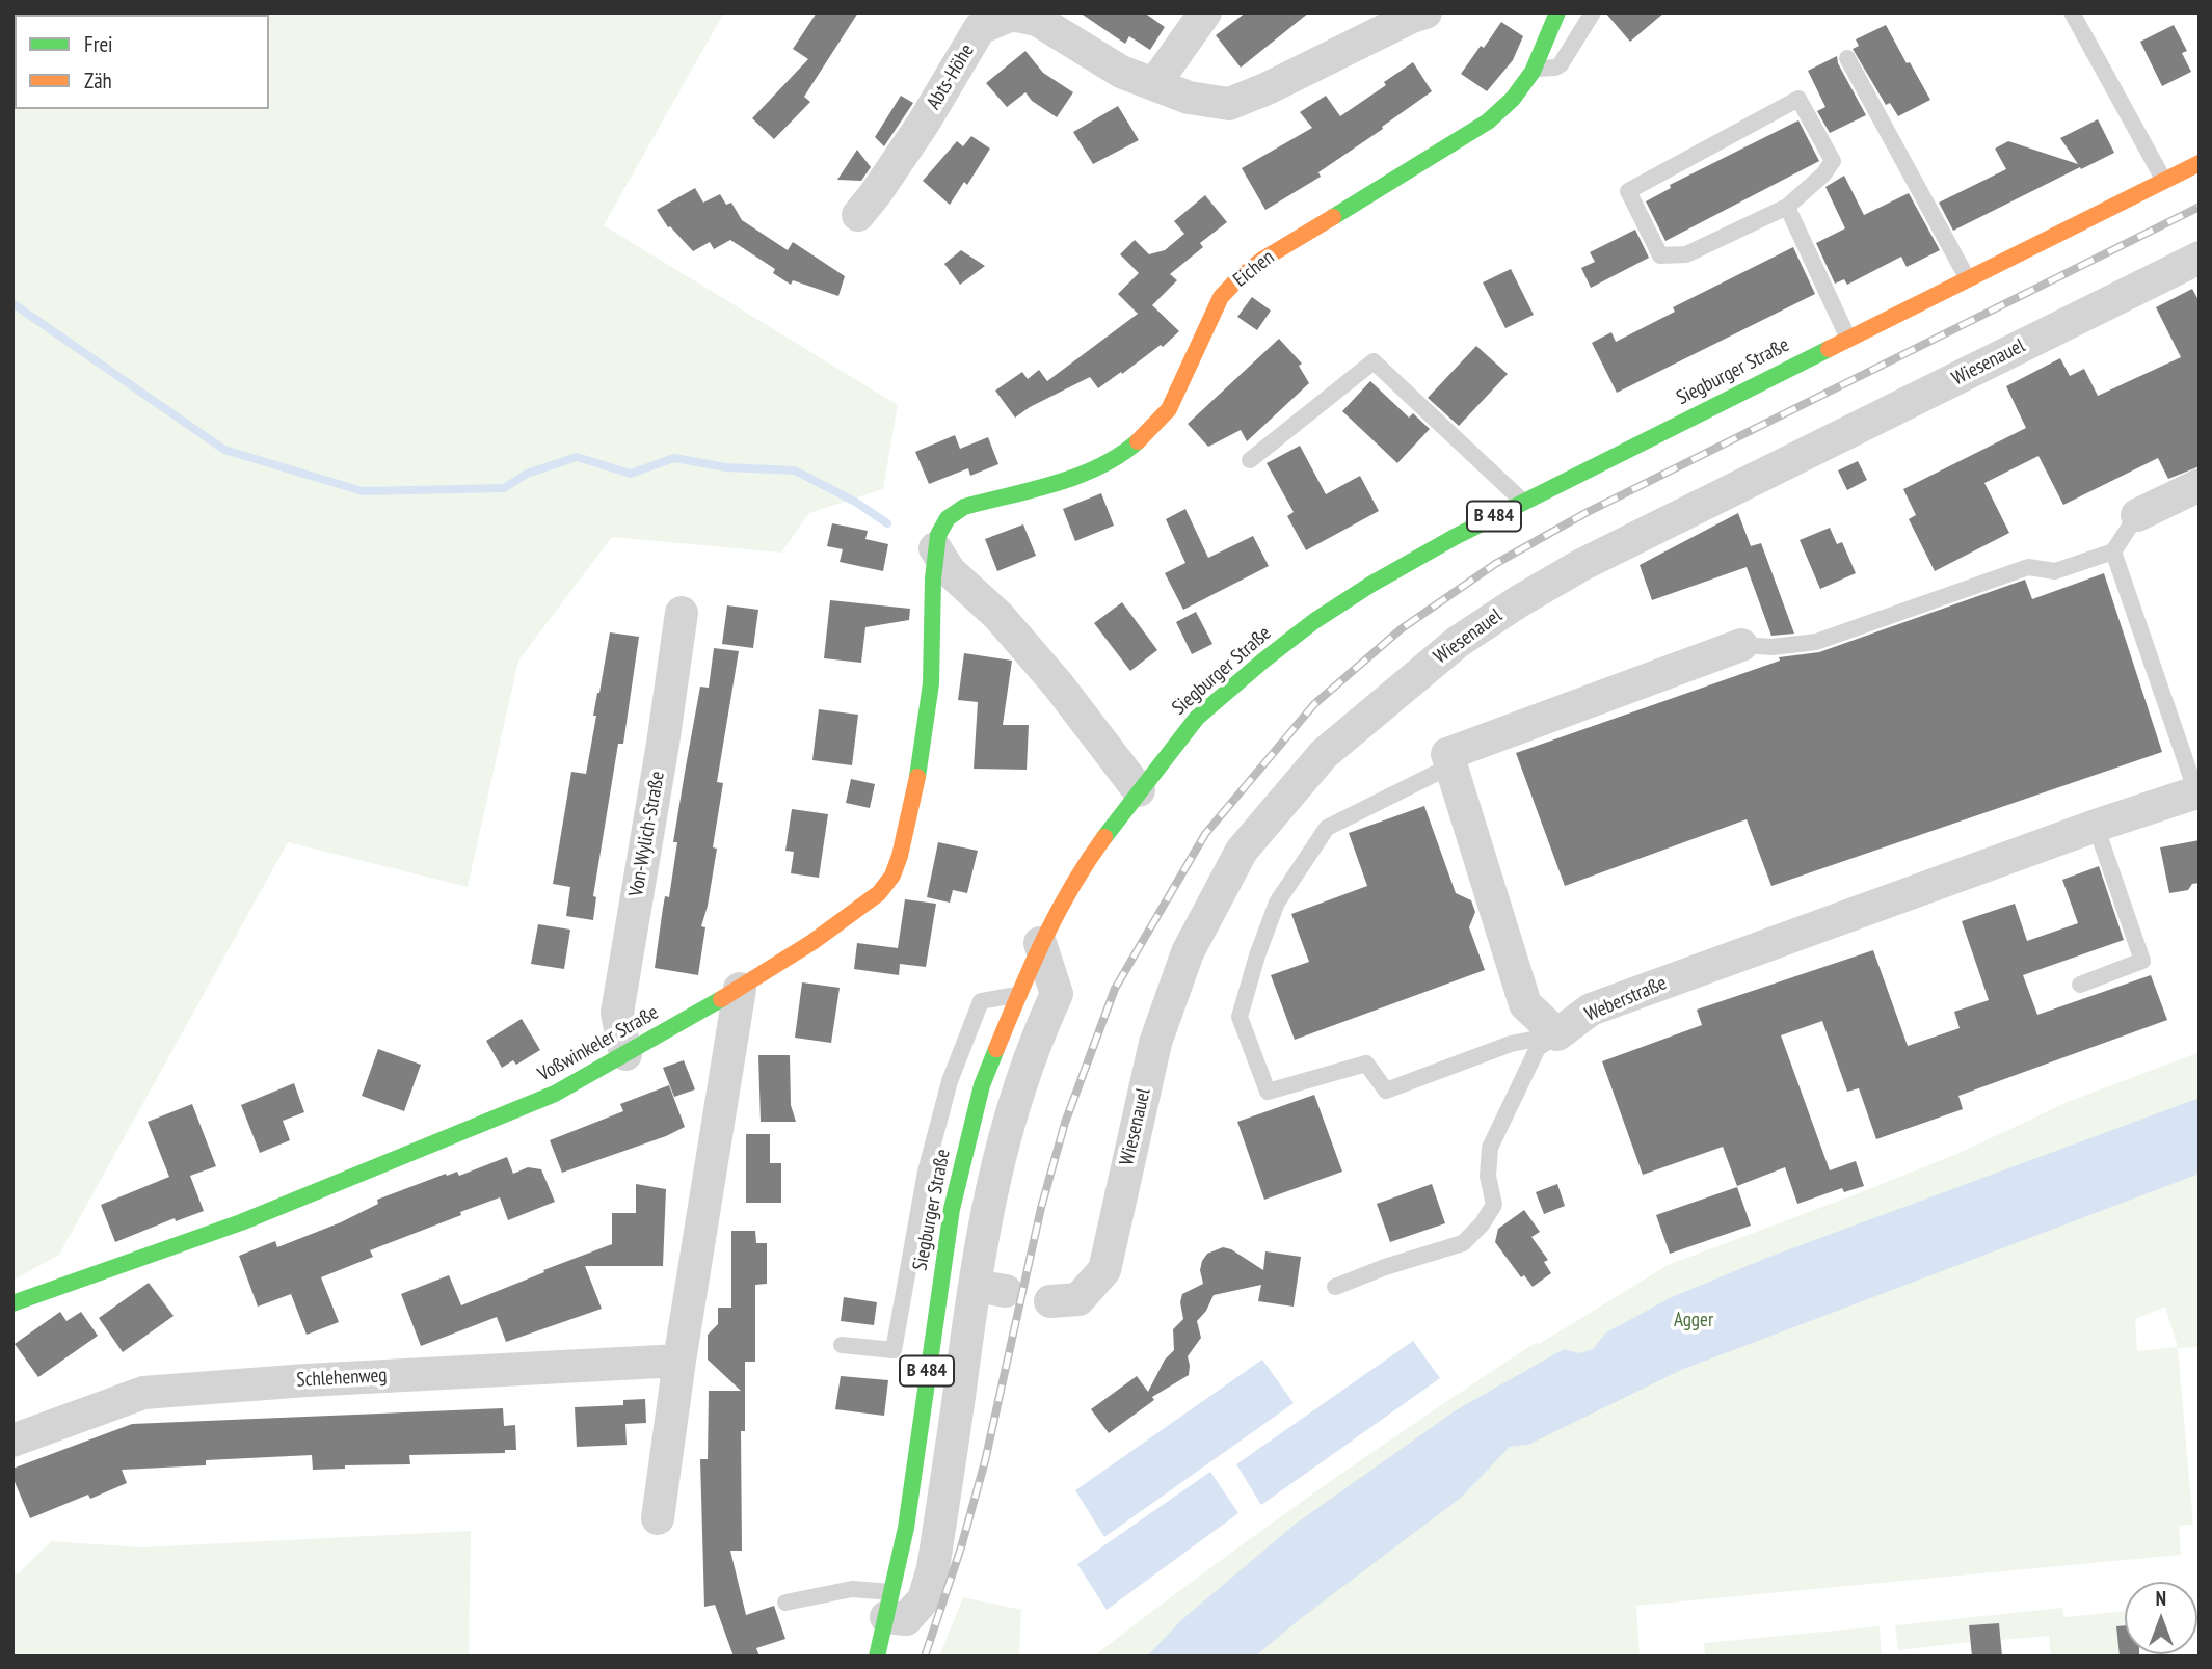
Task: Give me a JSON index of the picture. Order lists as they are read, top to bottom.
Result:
{
  "streets": {
    "main road": [
      "Eichen",
      "Siegburger Straße",
      "B 484",
      "Voßwinkeler Straße"
    ],
    "street": [
      "Abts-Höhe",
      "Wiesenauel",
      "Von-Wylich-Straße",
      "Weberstraße",
      "Schlehenweg"
    ]
  },
  "crossings": [
    ["Eichen", "Voßwinkeler Straße"],
    ["Von-Wylich-Straße", "Voßwinkeler Straße"]
  ],
  "parks": ["Agger"],
  "legend": ["Frei", "Zäh"],
  "north": "top"
}
